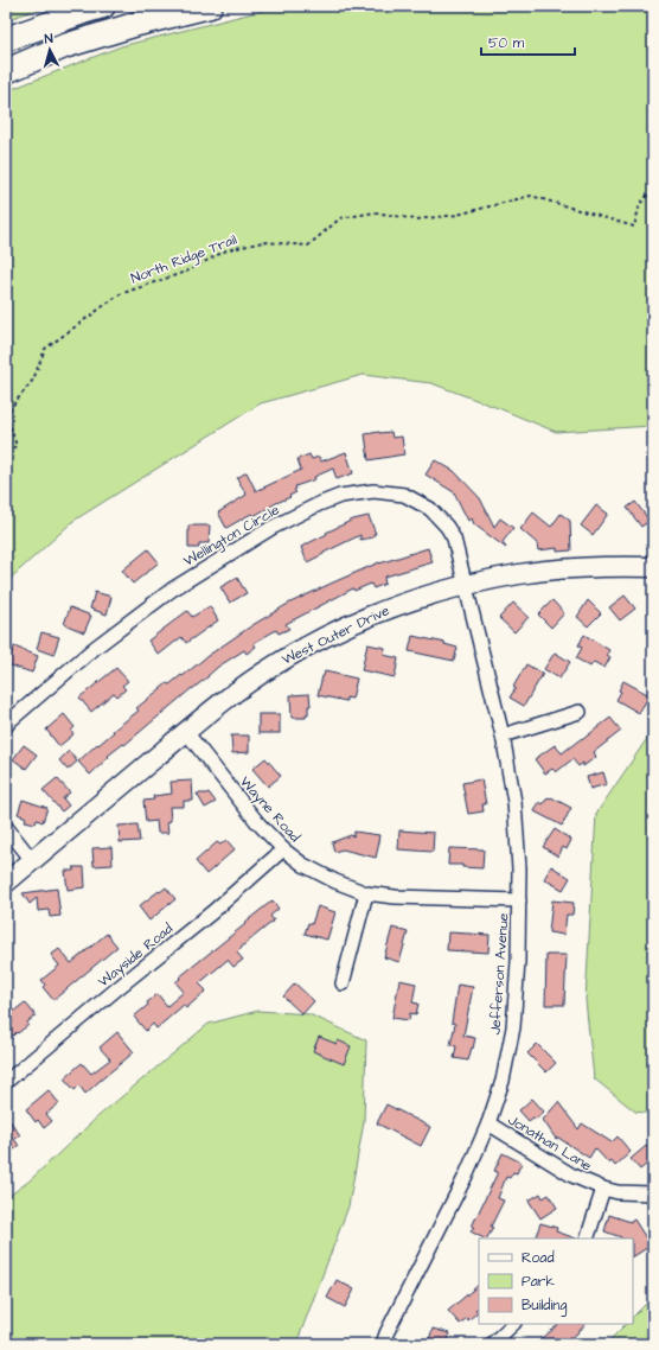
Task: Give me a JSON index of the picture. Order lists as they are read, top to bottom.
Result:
{
  "streets": {
    "street": [
      "Wellington Circle",
      "West Outer Drive",
      "Wayne Road",
      "Wayside Road",
      "Jefferson Avenue",
      "Jonathan Lane"
    ],
    "path": ["North Ridge Trail"]
  },
  "crossings": [
    ["Wellington Circle", "West Outer Drive"],
    ["Wellington Circle", "Jefferson Avenue"],
    ["West Outer Drive", "Wayne Road"],
    ["West Outer Drive", "Jefferson Avenue"],
    ["Wayne Road", "Wayside Road"],
    ["Wayne Road", "Jefferson Avenue"],
    ["Jefferson Avenue", "Jonathan Lane"]
  ],
  "legend": ["Road", "Park", "Building"],
  "scale_bar": "50 m",
  "north": "top"
}
